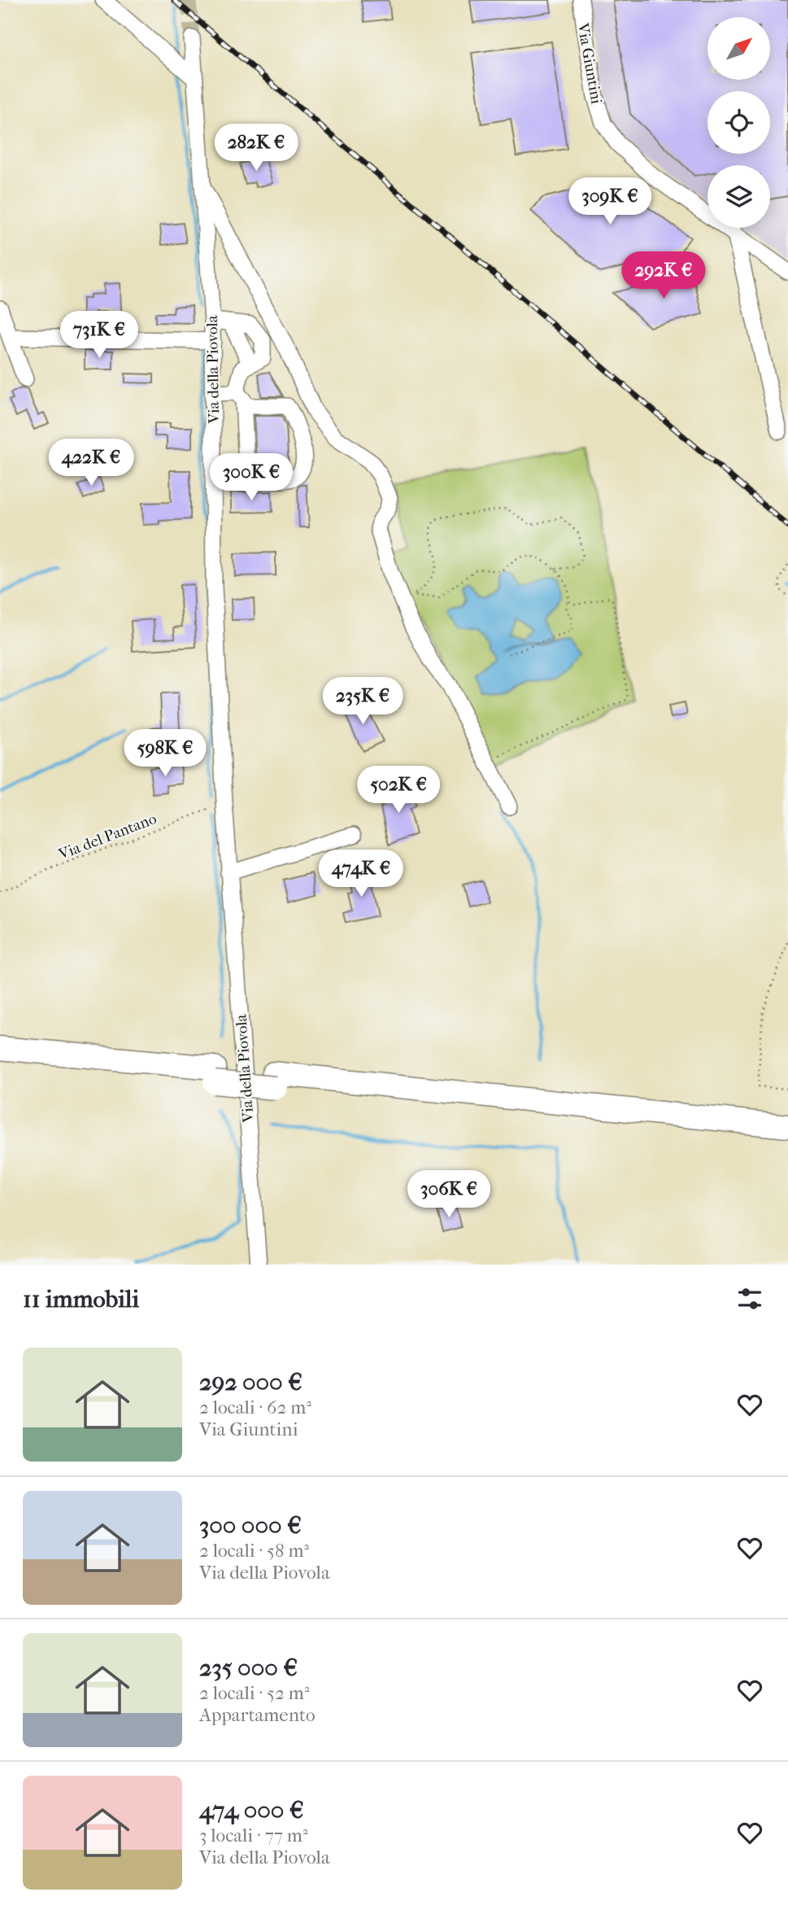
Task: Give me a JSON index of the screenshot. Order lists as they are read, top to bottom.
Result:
{
  "streets": {
    "street": ["Via Giuntini", "Via della Piovola"],
    "path": ["Via del Pantano"]
  },
  "crossings": [
    ["Via della Piovola", "Via del Pantano"]
  ],
  "north": "top right",
  "page": {
    "price": [
      "282K €",
      "309K €",
      "292K €",
      "731K €",
      "422K €",
      "300K €",
      "235K €",
      "598K €",
      "502K €",
      "474K €",
      "306K €"
    ],
    "heading": "11 immobili",
    "list": [
      {
        "name": "292 000 €",
        "note": "2 locali · 62 m² · Via Giuntini"
      },
      {
        "name": "300 000 €",
        "note": "2 locali · 58 m² · Via della Piovola"
      },
      {
        "name": "235 000 €",
        "note": "2 locali · 52 m² · Appartamento"
      },
      {
        "name": "474 000 €",
        "note": "3 locali · 77 m² · Via della Piovola"
      }
    ]
  }
}
